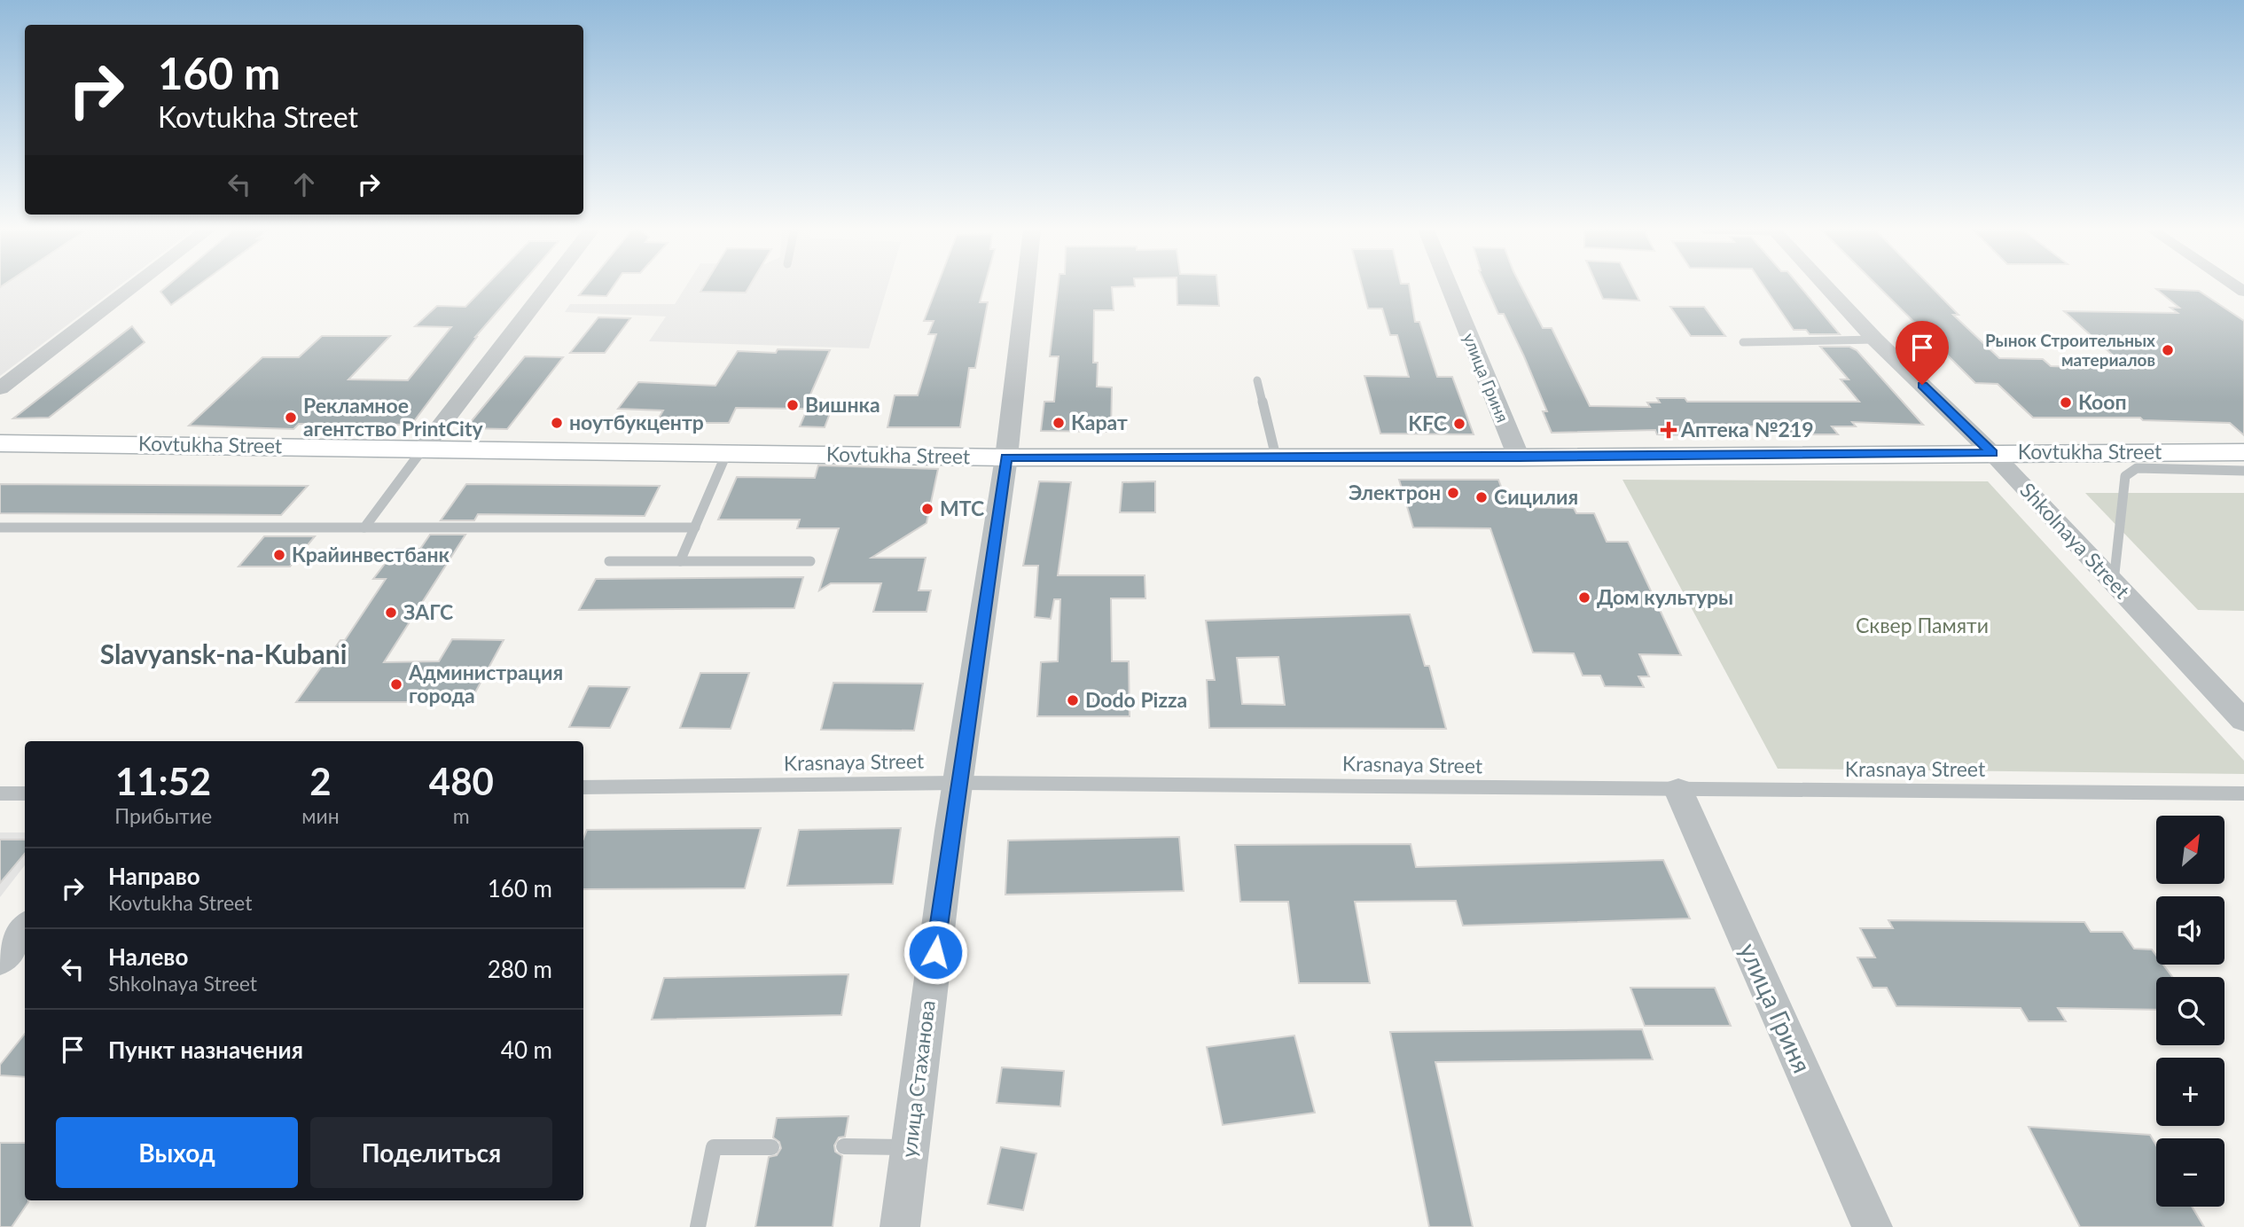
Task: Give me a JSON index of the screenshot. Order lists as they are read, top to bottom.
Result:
{
  "streets": {
    "main road": ["Kovtukha Street"],
    "street": [
      "улица Гриня",
      "Shkolnaya Street",
      "Krasnaya Street",
      "улица Стаханова"
    ]
  },
  "crossings": [
    ["улица Гриня", "Kovtukha Street"],
    ["улица Гриня", "Krasnaya Street"],
    ["Kovtukha Street", "Shkolnaya Street"],
    ["Kovtukha Street", "улица Стаханова"],
    ["Krasnaya Street", "улица Стаханова"]
  ],
  "districts": ["Slavyansk-na-Kubani"],
  "parks": ["Сквер Памяти"],
  "places": {
    "other": [
      "Рынок Строительных материалов",
      "Кооп",
      "Вишнка",
      "Рекламное агентство PrintCity",
      "ноутбукцентр",
      "Карат",
      "KFC",
      "Электрон",
      "Сицилия",
      "МТС",
      "Крайинвестбанк",
      "Дом культуры",
      "ЗАГС",
      "Администрация города",
      "Dodo Pizza"
    ],
    "health": ["Аптека №219"]
  },
  "north": "top right",
  "page": {
    "turn": ["160 m", "Kovtukha Street"],
    "eta": [
      "11:52",
      "Прибытие",
      "2",
      "мин",
      "480",
      "m"
    ],
    "map_buttons": ["+", "−"],
    "list": [
      {
        "name": "Направо",
        "note": "Kovtukha Street",
        "value": "160 m"
      },
      {
        "name": "Налево",
        "note": "Shkolnaya Street",
        "value": "280 m"
      },
      {
        "name": "Пункт назначения",
        "value": "40 m"
      }
    ],
    "buttons": ["Выход", "Поделиться"]
  }
}
